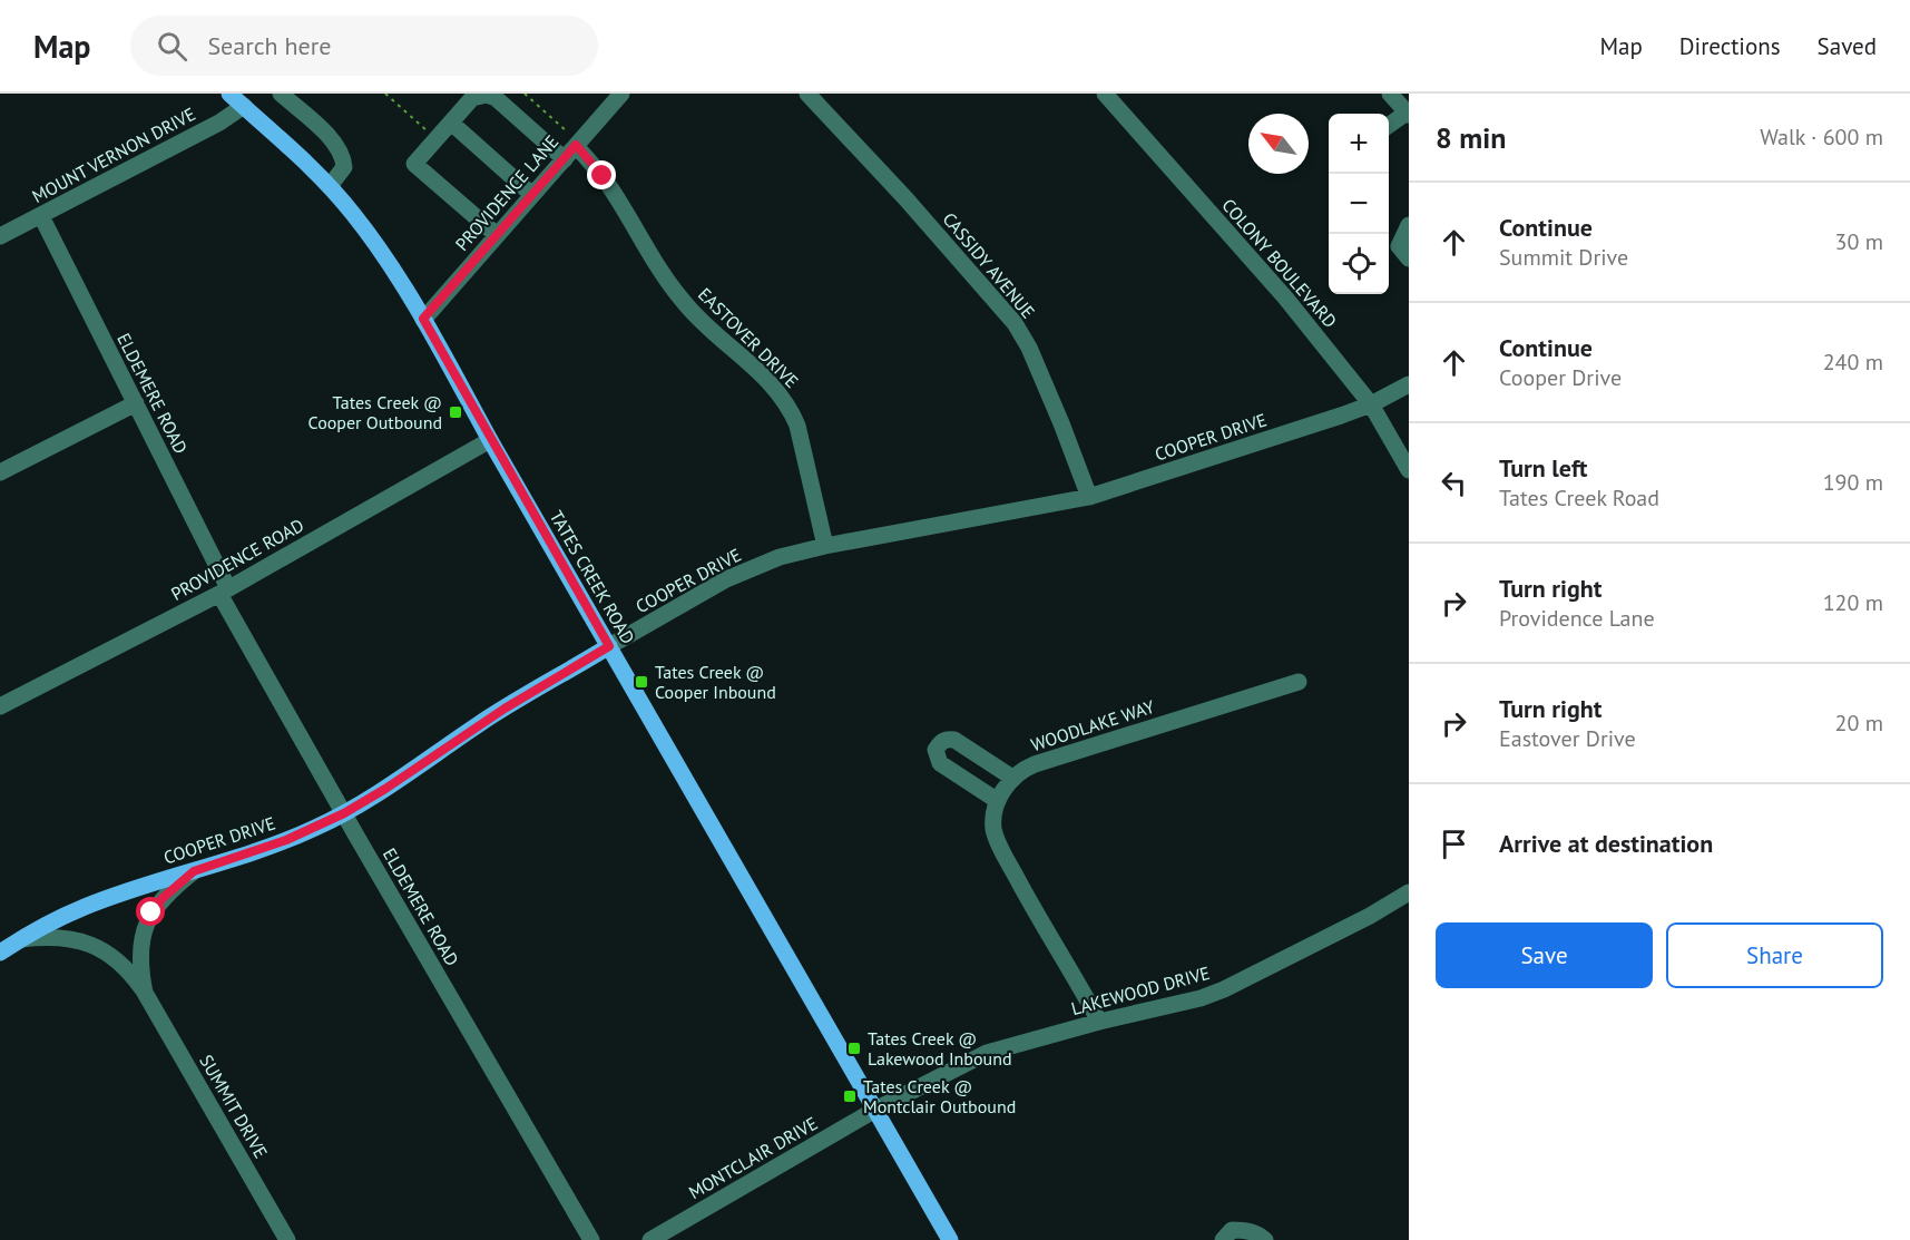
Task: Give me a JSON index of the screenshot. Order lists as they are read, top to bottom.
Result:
{
  "streets": {
    "main road": ["COOPER DRIVE", "TATES CREEK ROAD"],
    "street": [
      "MOUNT VERNON DRIVE",
      "PROVIDENCE LANE",
      "COLONY BOULEVARD",
      "CASSIDY AVENUE",
      "EASTOVER DRIVE",
      "ELDEMERE ROAD",
      "PROVIDENCE ROAD",
      "WOODLAKE WAY",
      "LAKEWOOD DRIVE",
      "SUMMIT DRIVE",
      "MONTCLAIR DRIVE"
    ]
  },
  "crossings": [
    ["MOUNT VERNON DRIVE", "ELDEMERE ROAD"],
    ["MOUNT VERNON DRIVE", "TATES CREEK ROAD"],
    ["PROVIDENCE LANE", "EASTOVER DRIVE"],
    ["PROVIDENCE LANE", "TATES CREEK ROAD"],
    ["COLONY BOULEVARD", "COOPER DRIVE"],
    ["CASSIDY AVENUE", "COOPER DRIVE"],
    ["EASTOVER DRIVE", "COOPER DRIVE"],
    ["ELDEMERE ROAD", "COOPER DRIVE"],
    ["ELDEMERE ROAD", "PROVIDENCE ROAD"],
    ["COOPER DRIVE", "TATES CREEK ROAD"],
    ["COOPER DRIVE", "SUMMIT DRIVE"],
    ["PROVIDENCE ROAD", "TATES CREEK ROAD"],
    ["TATES CREEK ROAD", "LAKEWOOD DRIVE"],
    ["TATES CREEK ROAD", "MONTCLAIR DRIVE"],
    ["LAKEWOOD DRIVE", "MONTCLAIR DRIVE"]
  ],
  "places": {
    "transit": [
      "Tates Creek @ Cooper Outbound",
      "Tates Creek @ Cooper Inbound",
      "Tates Creek @ Lakewood Inbound",
      "Tates Creek @ Montclair Outbound"
    ]
  },
  "north": "top left",
  "page": {
    "header": "Map",
    "search": "Search here",
    "nav": ["Map", "Directions", "Saved"],
    "heading": ["8 min", "Walk · 600 m"],
    "map_buttons": ["+", "−"],
    "list": [
      ["Continue", "Summit Drive", "30 m"],
      ["Continue", "Cooper Drive", "240 m"],
      ["Turn left", "Tates Creek Road", "190 m"],
      ["Turn right", "Providence Lane", "120 m"],
      ["Turn right", "Eastover Drive", "20 m"],
      "Arrive at destination"
    ],
    "buttons": ["Save", "Share"]
  }
}
